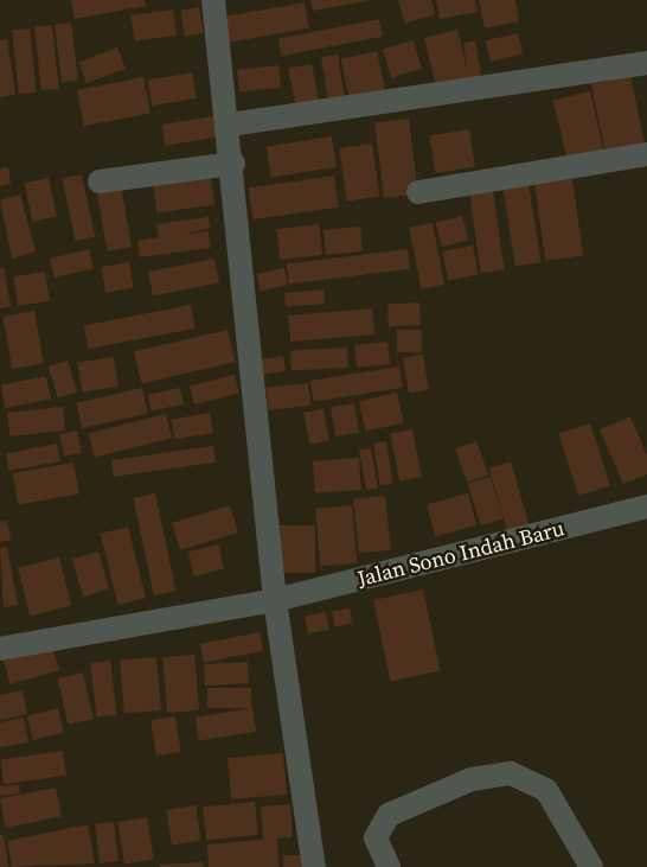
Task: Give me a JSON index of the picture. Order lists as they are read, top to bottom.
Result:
{
  "streets": {
    "street": ["Jalan Sono Indah Baru"]
  }
}
